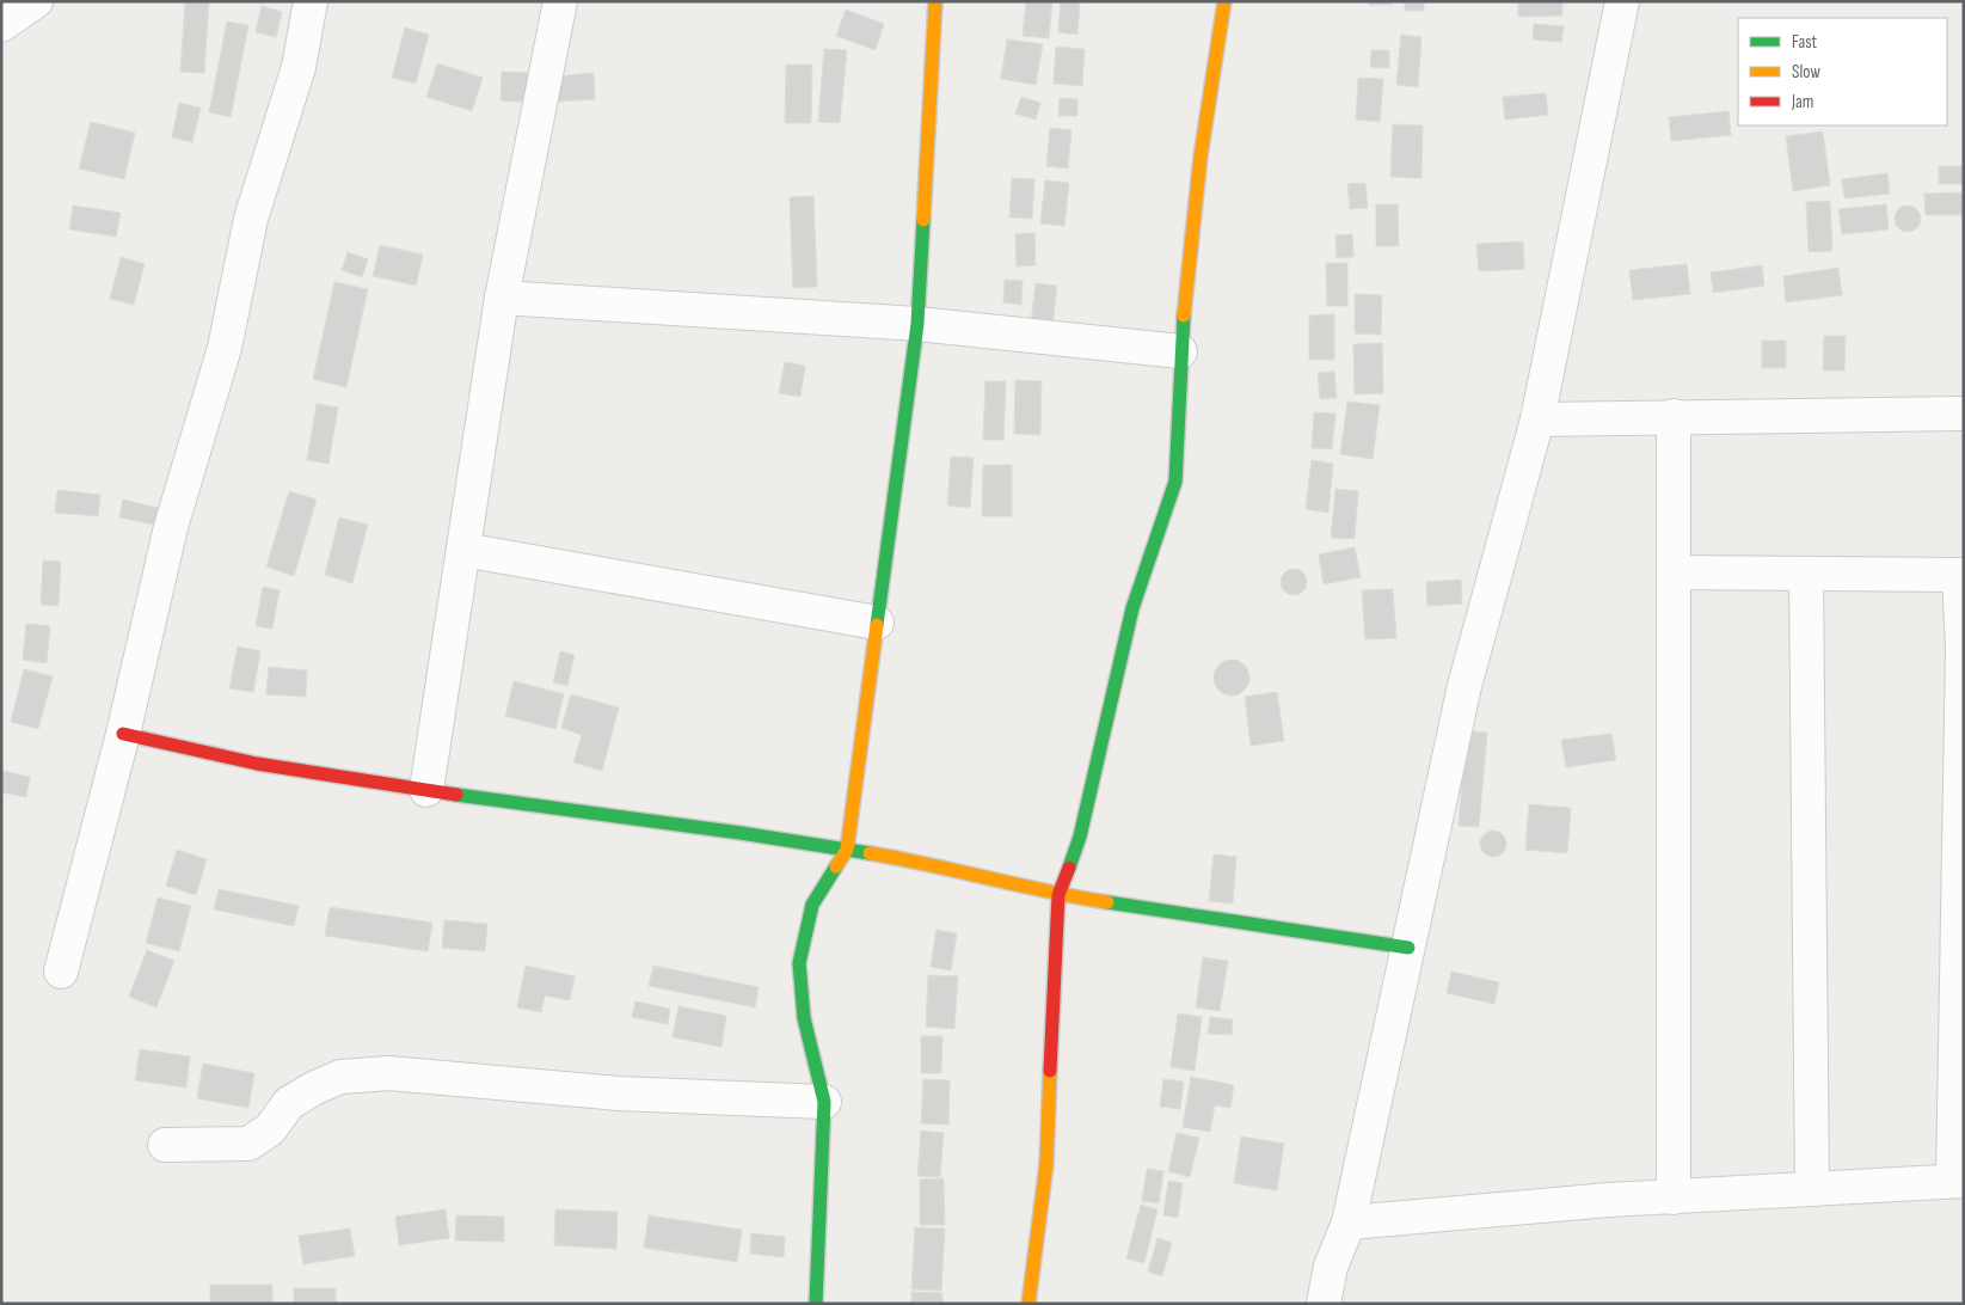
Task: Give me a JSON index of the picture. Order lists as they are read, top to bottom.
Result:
{
  "legend": ["Fast", "Slow", "Jam"]
}
